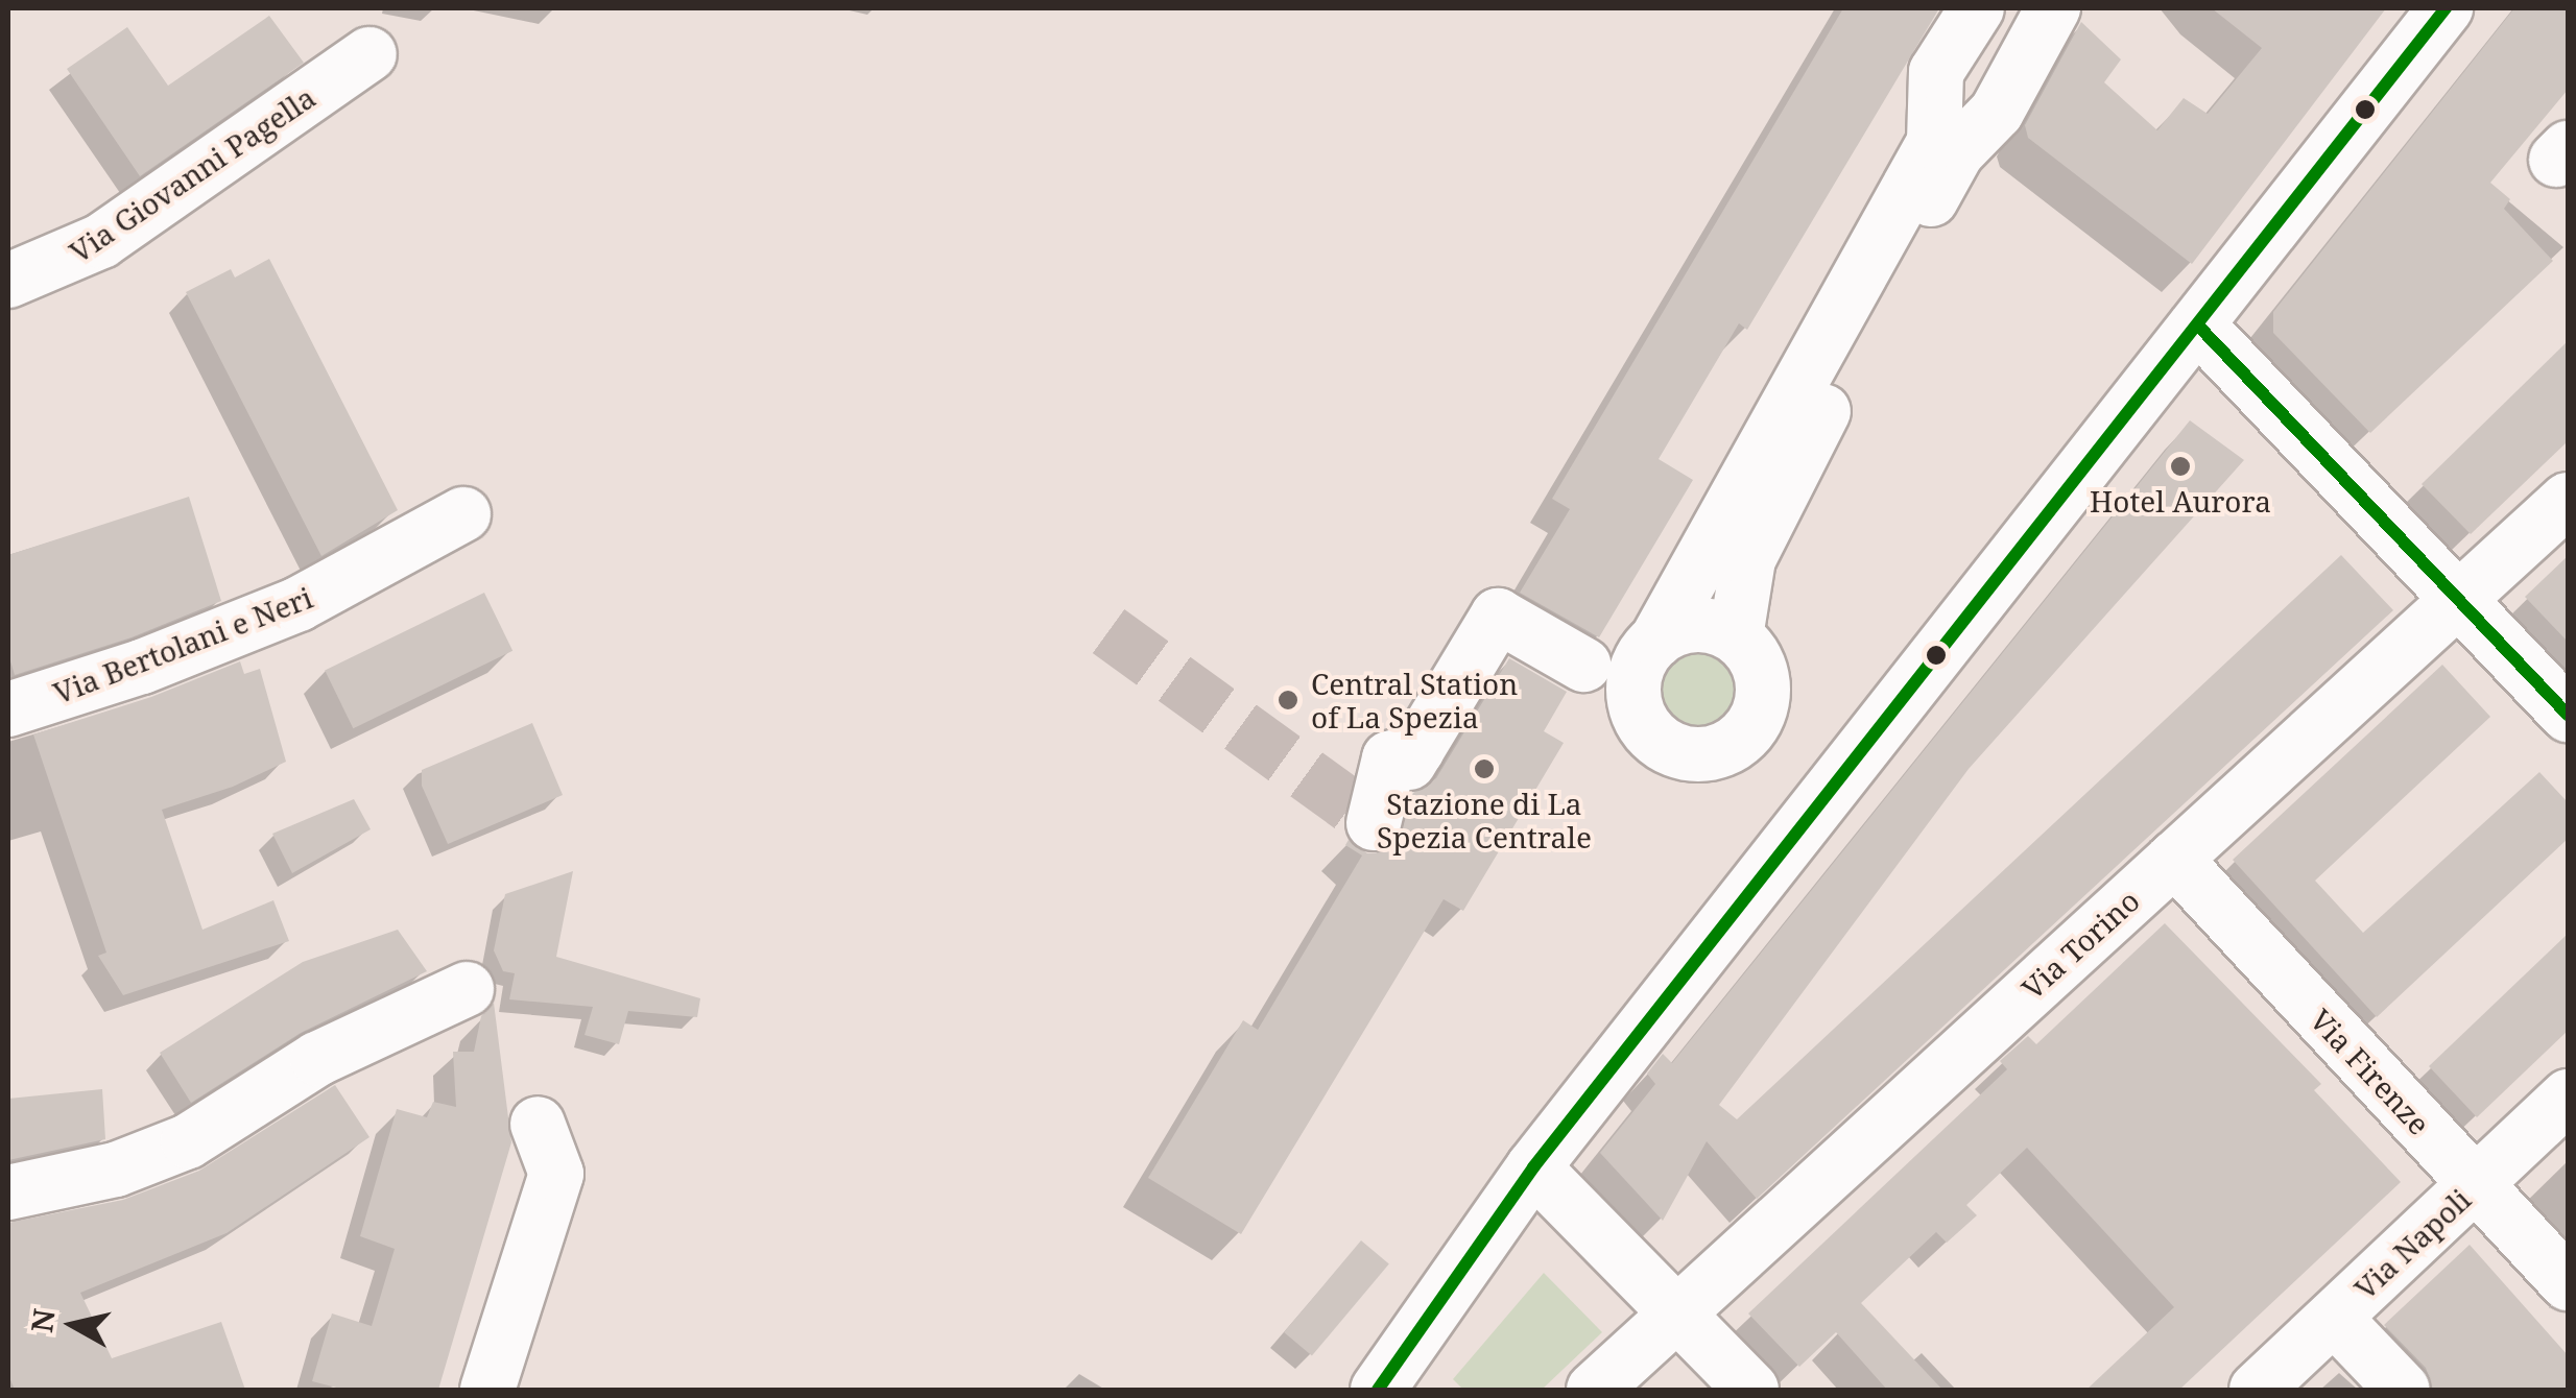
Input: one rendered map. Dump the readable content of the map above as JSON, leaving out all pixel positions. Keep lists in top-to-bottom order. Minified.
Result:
{"streets":{"street":["Via Giovanni Pagella","Via Bertolani e Neri","Via Torino","Via Firenze","Via Napoli"]},"crossings":[["Via Torino","Via Firenze"],["Via Firenze","Via Napoli"]],"places":["Hotel Aurora","Central Station of La Spezia","Stazione di La Spezia Centrale"],"north":"left"}
